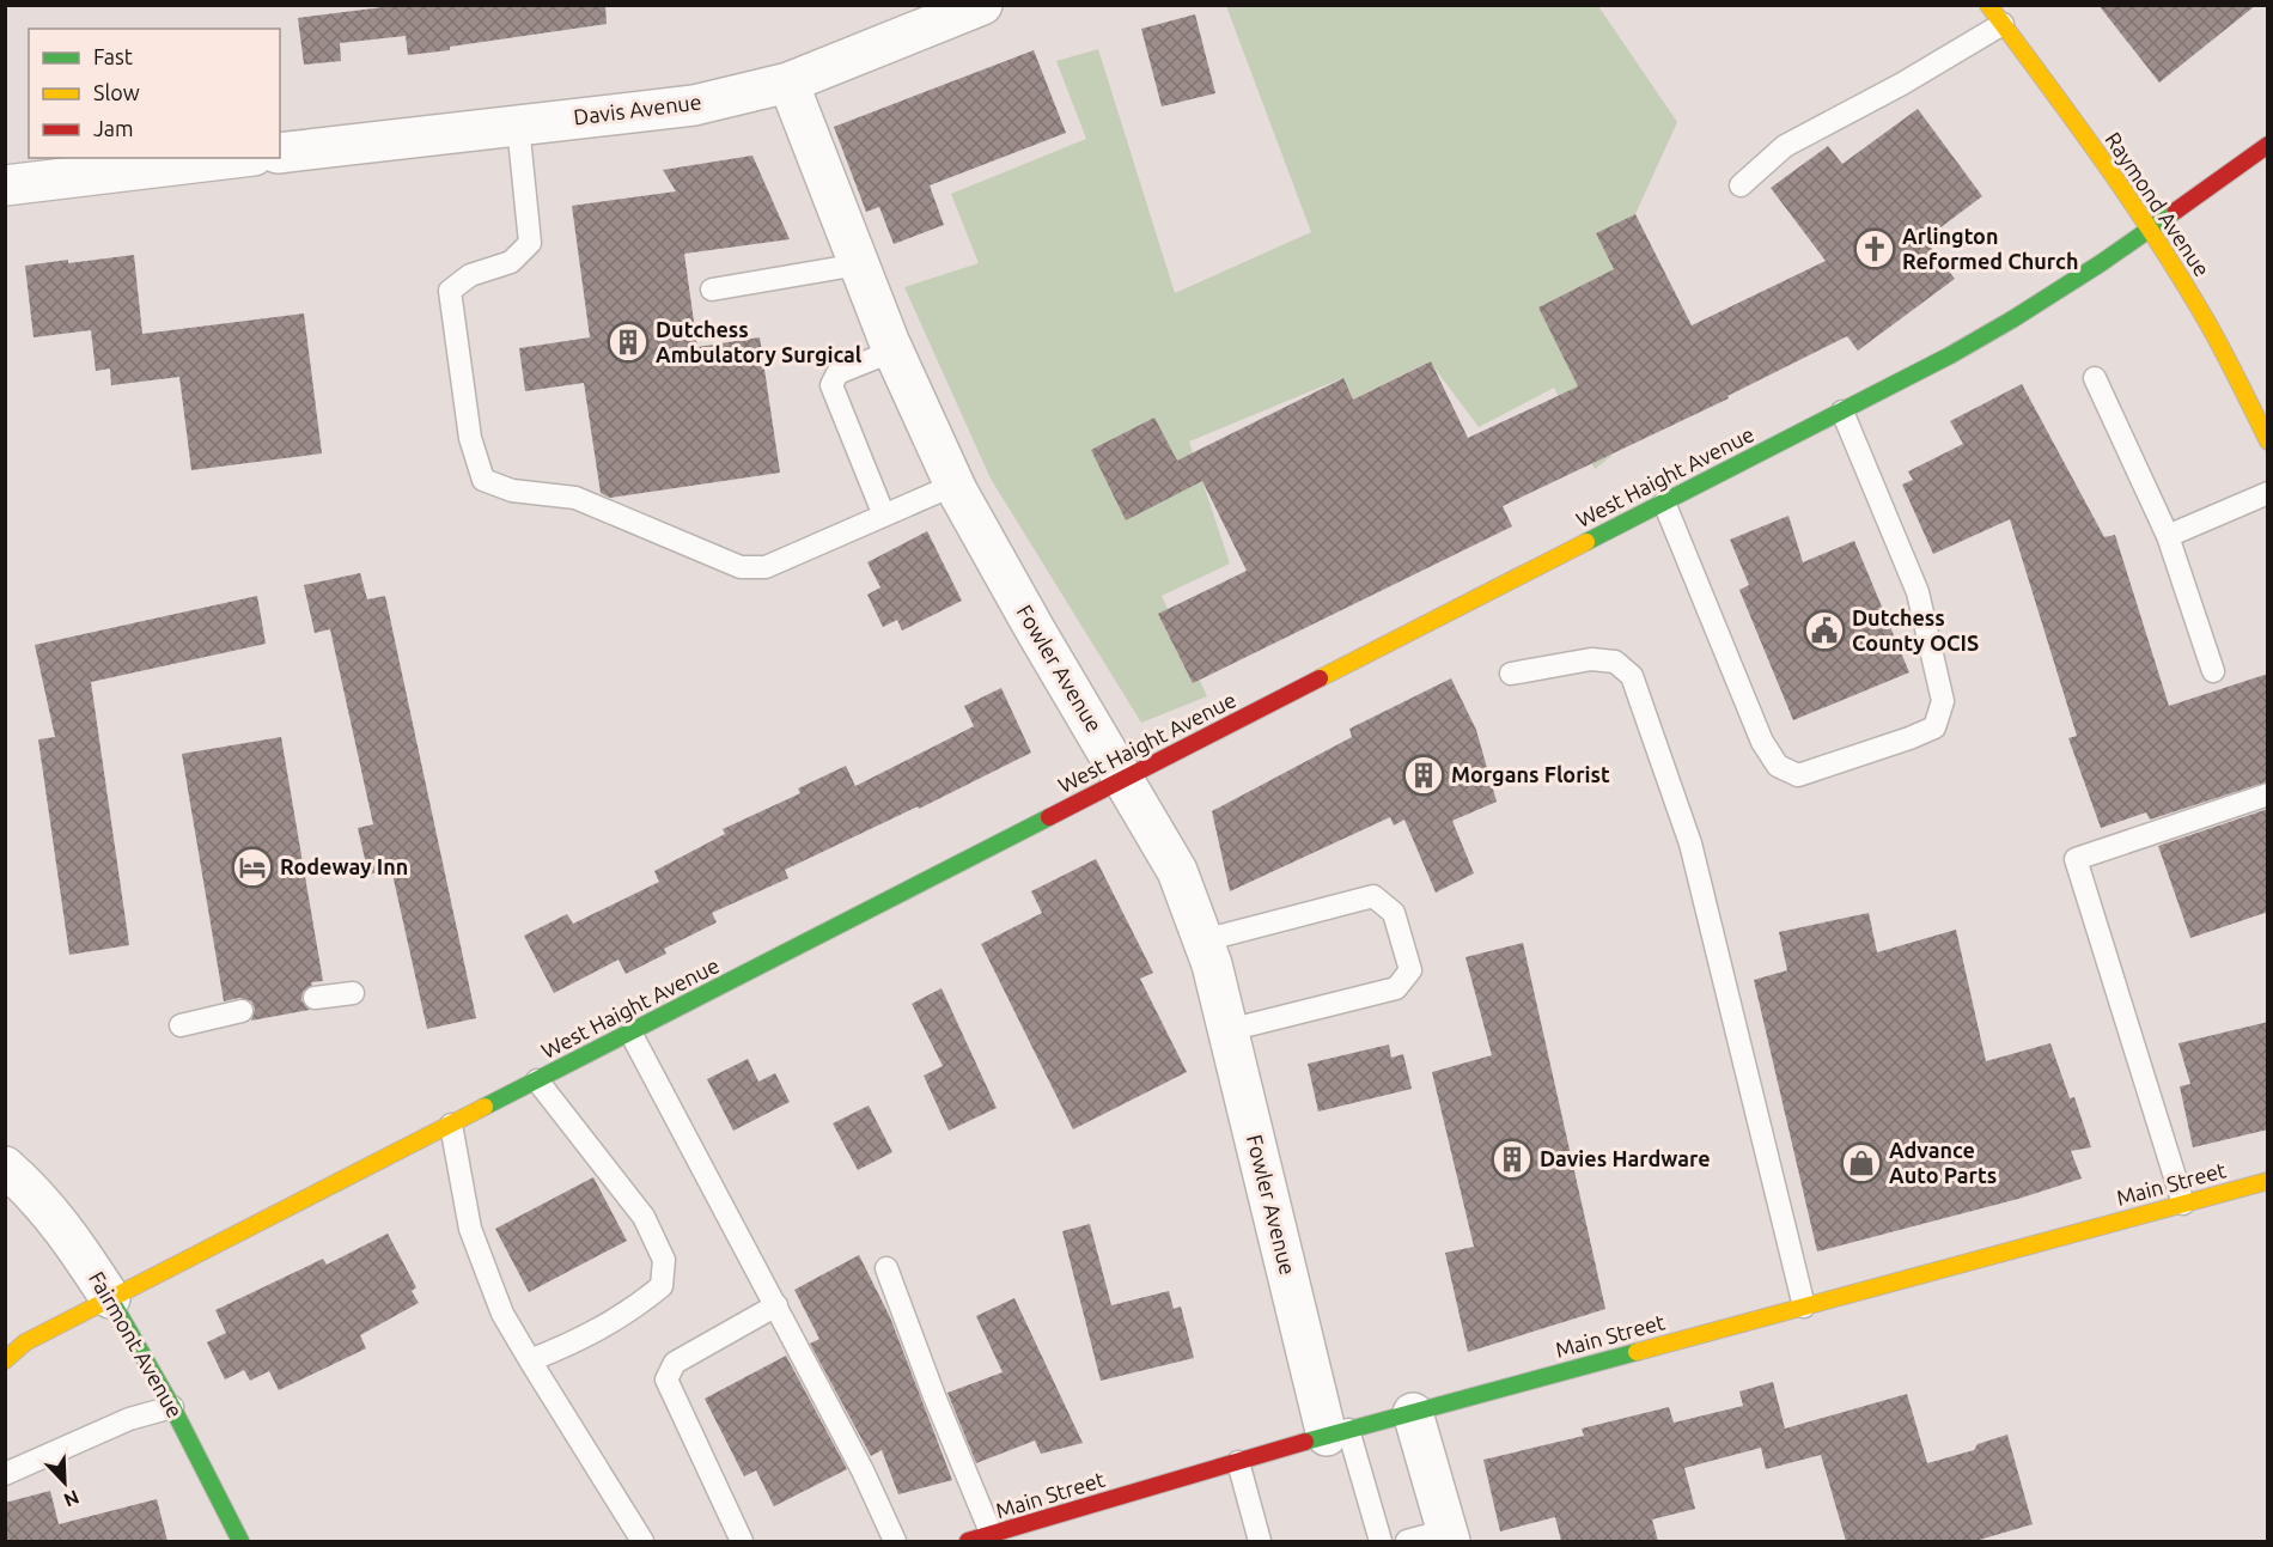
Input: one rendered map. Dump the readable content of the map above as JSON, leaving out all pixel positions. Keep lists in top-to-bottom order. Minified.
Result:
{"streets":{"main road":["Raymond Avenue","West Haight Avenue","Main Street","Fairmont Avenue"],"street":["Davis Avenue","Fowler Avenue"]},"crossings":[["Davis Avenue","Fowler Avenue"],["Raymond Avenue","West Haight Avenue"],["West Haight Avenue","Fowler Avenue"],["West Haight Avenue","Fairmont Avenue"],["Fowler Avenue","Main Street"]],"places":{"church":["Arlington Reformed Church"],"building":["Dutchess Ambulatory Surgical","Morgans Florist","Davies Hardware"],"public building":["Dutchess County OCIS"],"hotel":["Rodeway Inn"],"shop":["Advance Auto Parts"]},"legend":["Fast","Slow","Jam"],"north":"bottom right"}
